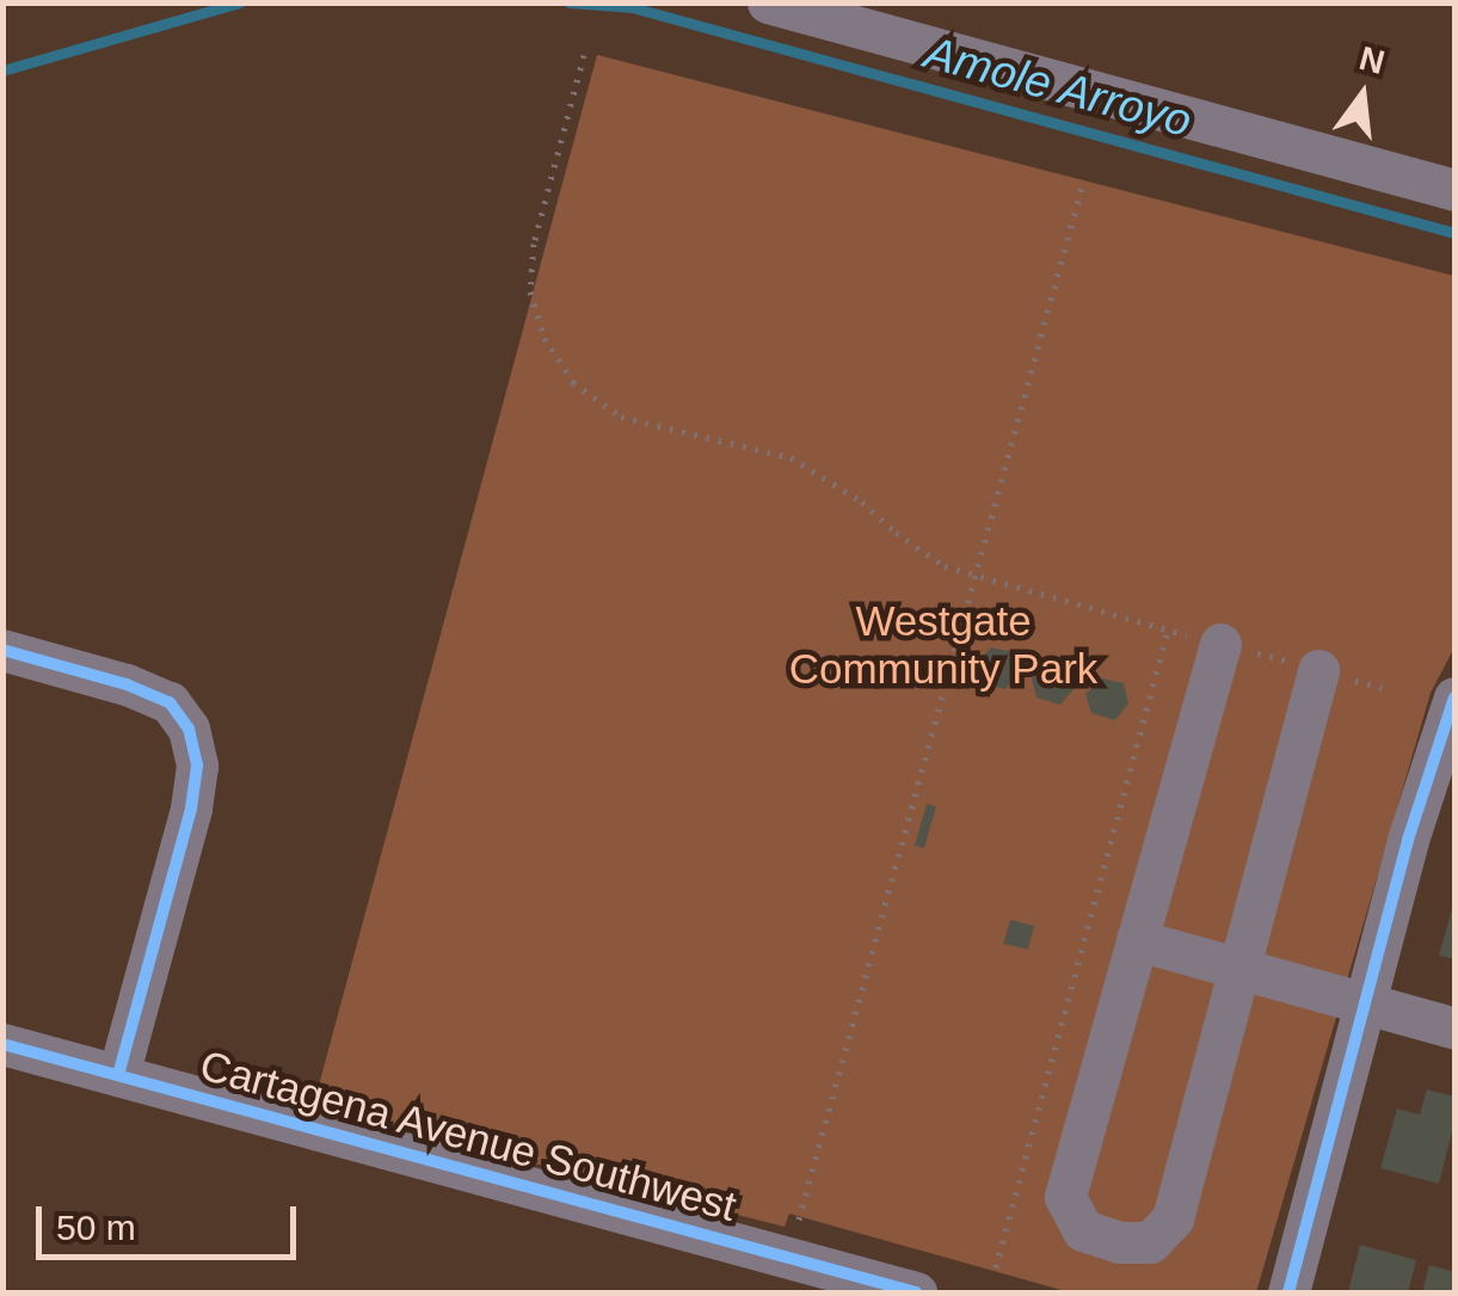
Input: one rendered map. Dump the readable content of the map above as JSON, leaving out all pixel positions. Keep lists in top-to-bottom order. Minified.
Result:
{"streets":{"street":["Cartagena Avenue Southwest"]},"water":["Amole Arroyo"],"parks":["Westgate Community Park"],"scale_bar":"50 m","north":"top"}
